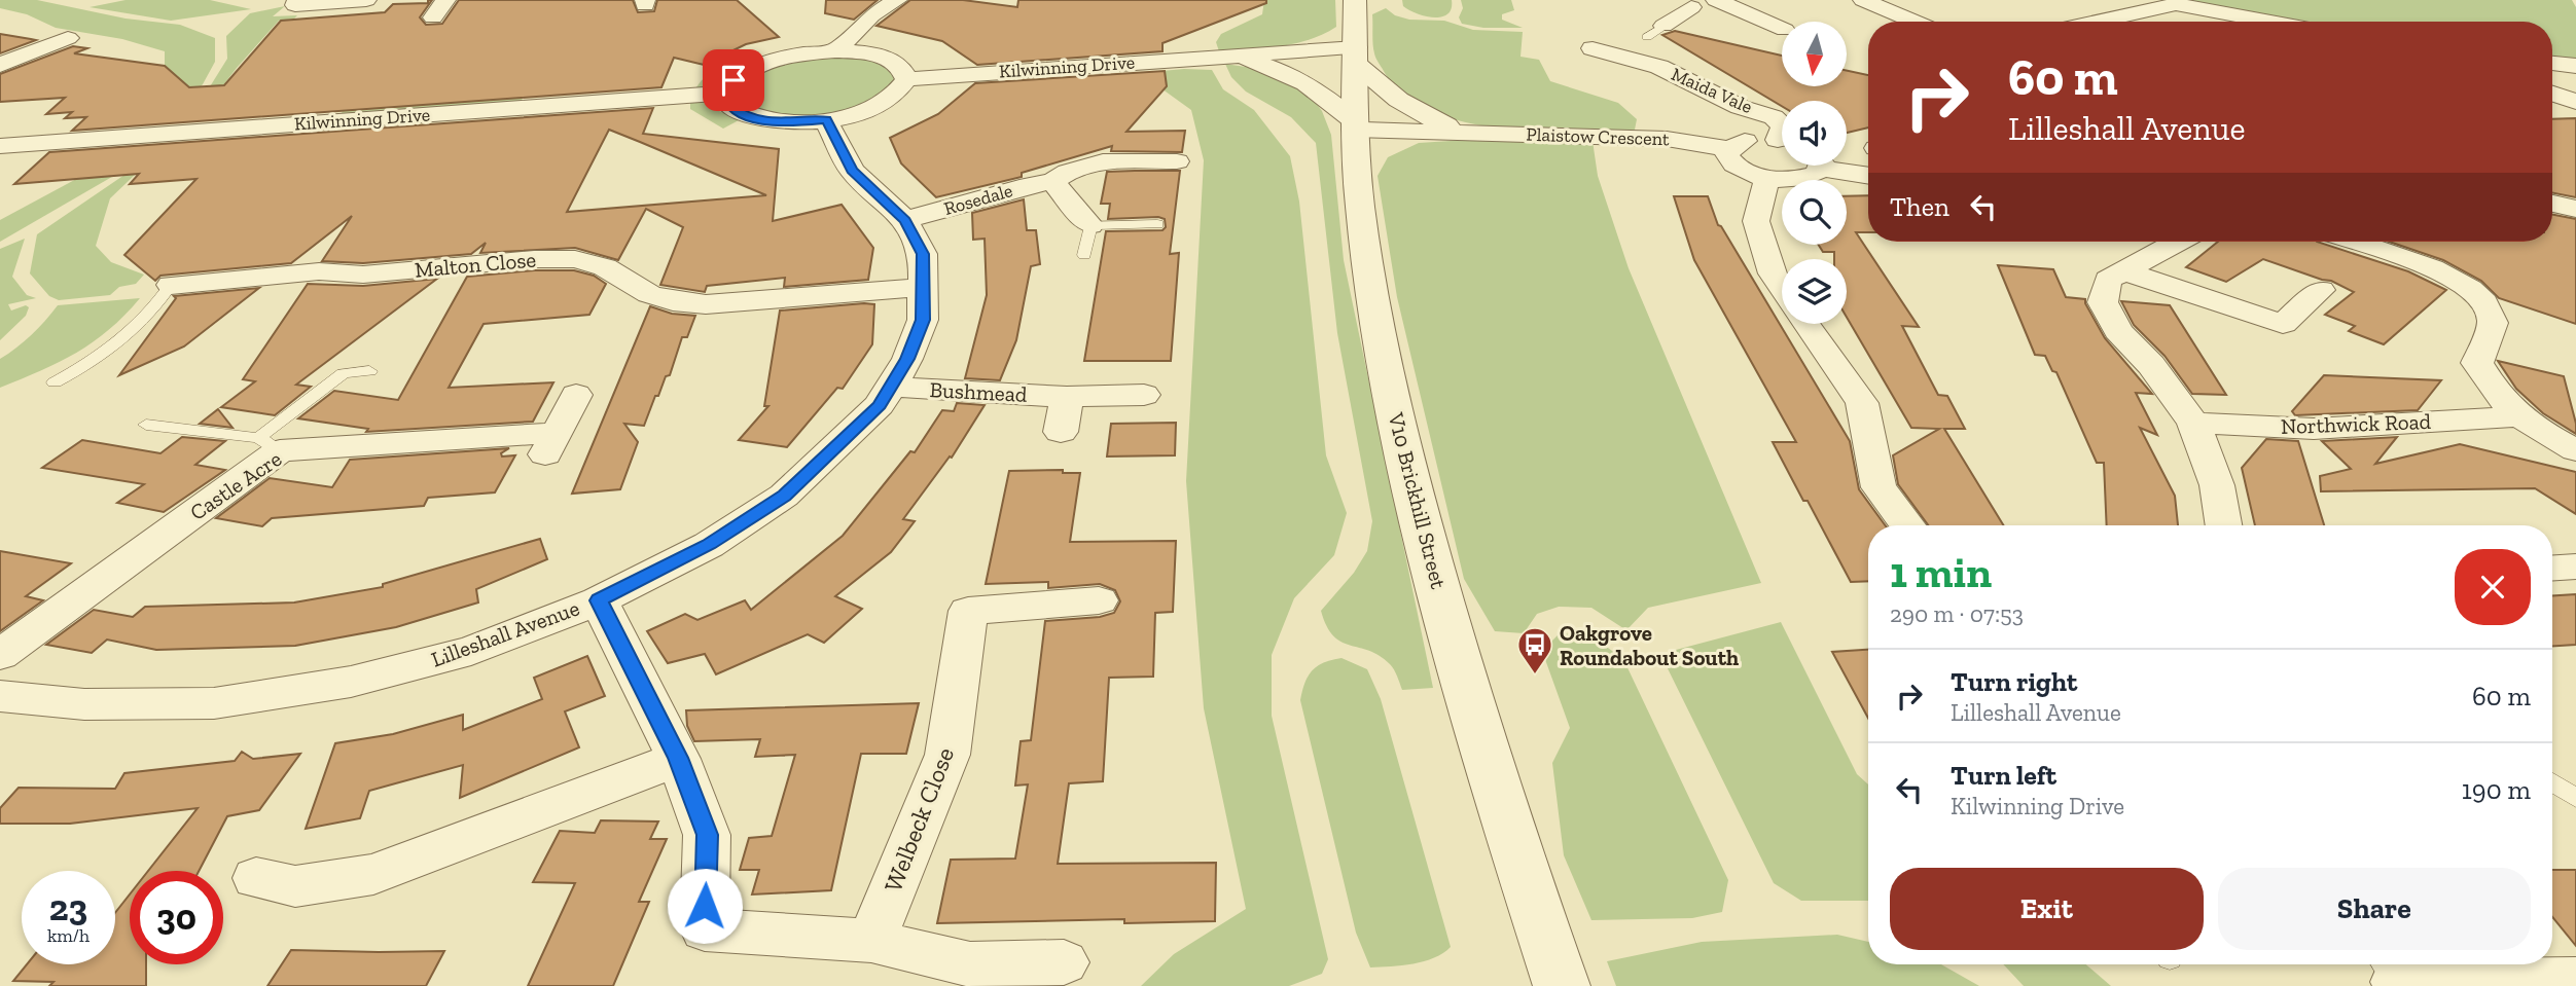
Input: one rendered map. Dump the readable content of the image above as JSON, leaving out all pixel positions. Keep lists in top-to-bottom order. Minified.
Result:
{"streets":{"street":["Kilwinning Drive","Maida Vale","Plaistow Crescent","Rosedale","Malton Close","Bushmead","Northwick Road","Castle Acre","V10 Brickhill Street","Lilleshall Avenue","Welbeck Close"]},"crossings":[["Kilwinning Drive","Plaistow Crescent"],["Kilwinning Drive","V10 Brickhill Street"],["Plaistow Crescent","V10 Brickhill Street"],["Rosedale","Lilleshall Avenue"],["Malton Close","Lilleshall Avenue"],["Bushmead","Lilleshall Avenue"]],"places":{"bus stop":["Oakgrove Roundabout South"]},"north":"bottom","page":{"turn":["60 m","Lilleshall Avenue"],"then":"Then","heading":["1 min","290 m · 07:53"],"list":[{"name":"Turn right","note":"Lilleshall Avenue","value":"60 m"},{"name":"Turn left","note":"Kilwinning Drive","value":"190 m"}],"buttons":["Exit","Share"],"speed":"23 km/h","limit":"30"}}
